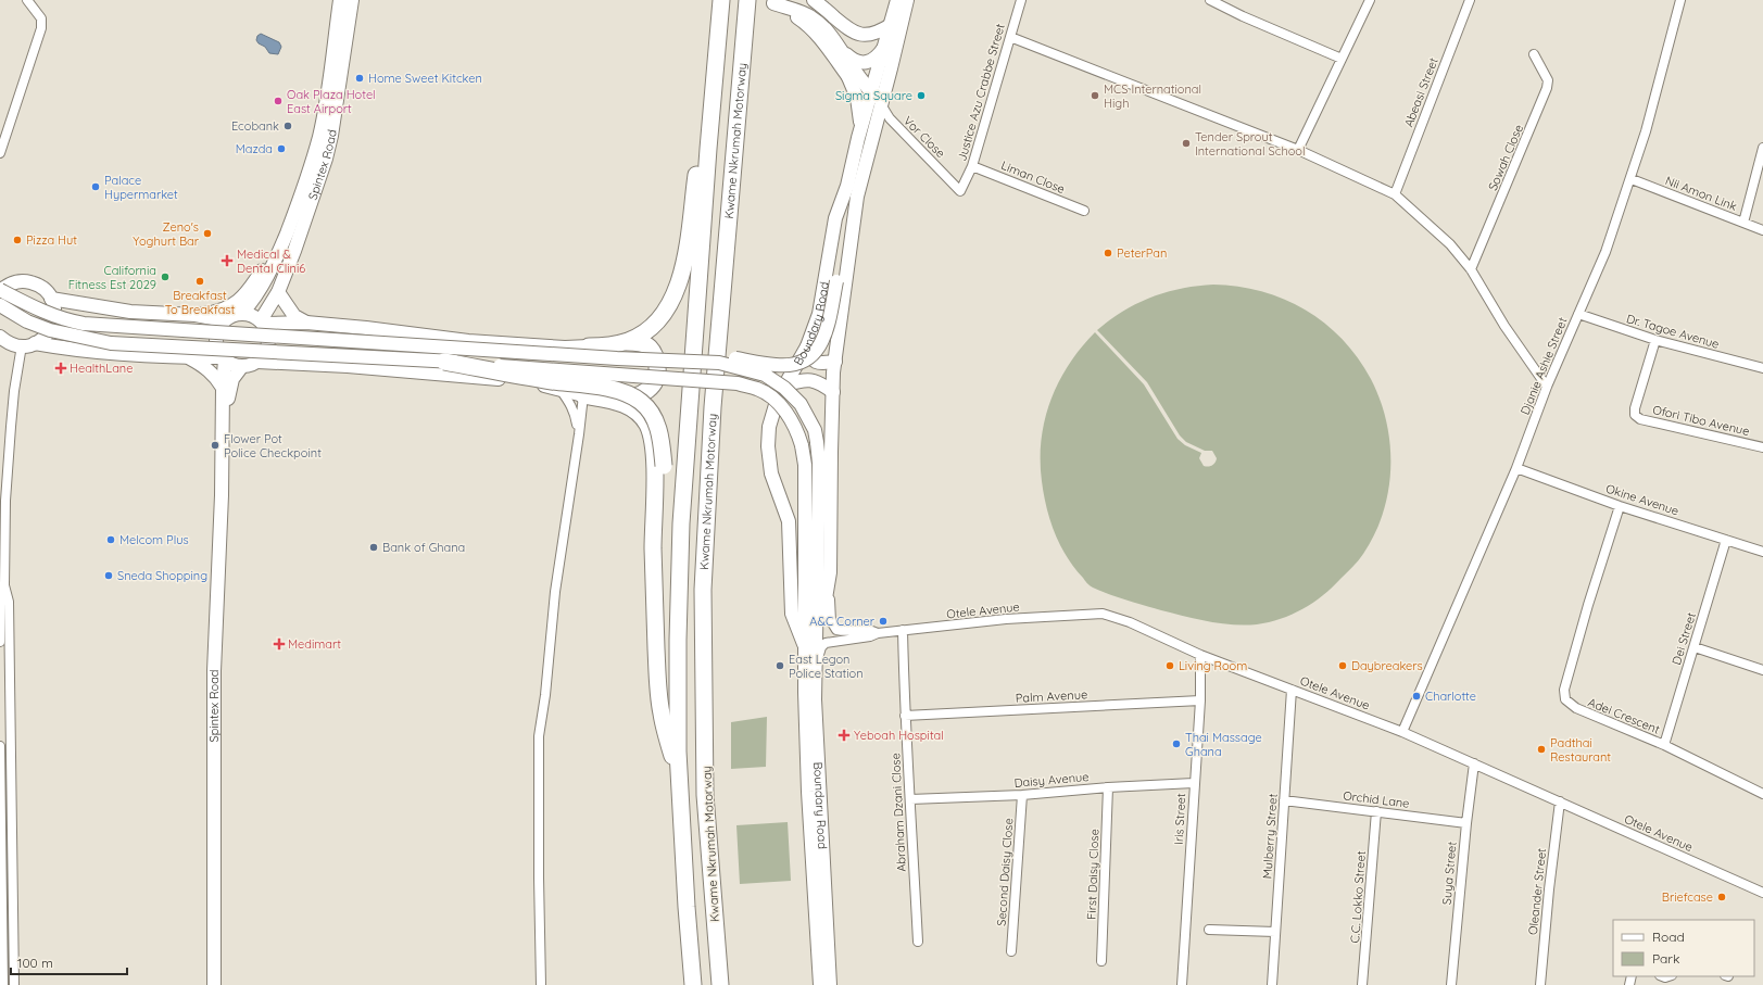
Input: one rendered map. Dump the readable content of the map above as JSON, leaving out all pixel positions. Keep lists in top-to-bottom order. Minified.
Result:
{"streets":{"highway":["Kwame Nkrumah Motorway"],"main road":["Spintex Road","Boundary Road"],"street":["Justice Azu Crabbe Street","Abeasi Street","Vor Close","Sowah Close","Liman Close","Nii Amon Link","Dr. Tagoe Avenue","Djanie Ashie Street","Ofori Tibo Avenue","Okine Avenue","Otele Avenue","Dei Street","Palm Avenue","Adei Crescent","Daisy Avenue","Orchid Lane","Abraham Dzani Close","Iris Street","Mulberry Street","Second Daisy Close","Suya Street","First Daisy Close","Oleander Street","C.C. Lokko Street"]},"crossings":[["Justice Azu Crabbe Street","Vor Close"],["Justice Azu Crabbe Street","Liman Close"],["Vor Close","Boundary Road"],["Nii Amon Link","Djanie Ashie Street"],["Boundary Road","Otele Avenue"],["Dr. Tagoe Avenue","Djanie Ashie Street"],["Dr. Tagoe Avenue","Ofori Tibo Avenue"],["Djanie Ashie Street","Okine Avenue"],["Djanie Ashie Street","Otele Avenue"],["Okine Avenue","Dei Street"],["Okine Avenue","Adei Crescent"],["Otele Avenue","Abraham Dzani Close"],["Otele Avenue","Iris Street"],["Otele Avenue","Mulberry Street"],["Otele Avenue","Suya Street"],["Otele Avenue","Oleander Street"],["Dei Street","Adei Crescent"],["Palm Avenue","Abraham Dzani Close"],["Palm Avenue","Iris Street"],["Daisy Avenue","Abraham Dzani Close"],["Daisy Avenue","Iris Street"],["Daisy Avenue","Second Daisy Close"],["Daisy Avenue","First Daisy Close"],["Orchid Lane","Mulberry Street"],["Orchid Lane","Suya Street"],["Orchid Lane","C.C. Lokko Street"]],"places":{"other":["Home Sweet Kitcken","Sigma Square","MCS International High","Oak Plaza Hotel East Airport","Ecobank","Tender Sprout International School","Mazda","Palace Hypermarket","Zeno's Yoghurt Bar","Pizza Hut","PeterPan","California Fitness Est 2029","Breakfast To Breakfast","Flower Pot Police Checkpoint","Melcom Plus","Bank of Ghana","Sneda Shopping","A&C Corner","East Legon Police Station","Living Room","Daybreakers","Charlotte","Thai Massage Ghana","Padthai Restaurant","Briefcase"],"health":["Medical & Dental Clini6","HealthLane","Medimart","Yeboah Hospital"]},"legend":["Road","Park"],"scale_bar":"100 m"}
